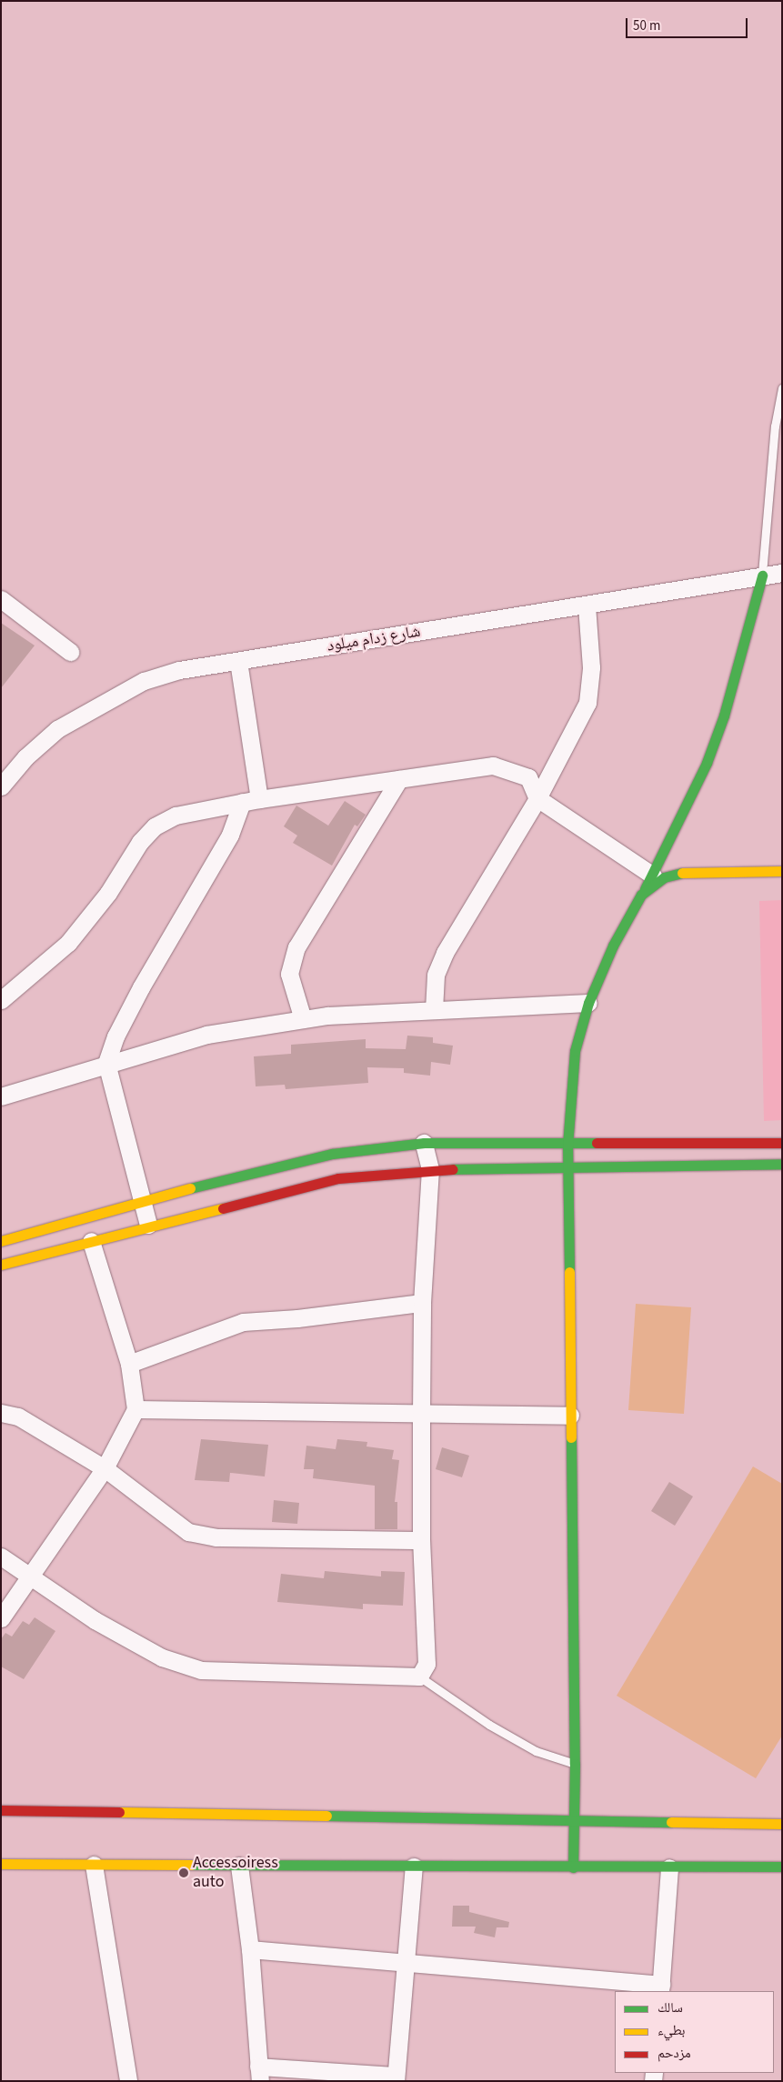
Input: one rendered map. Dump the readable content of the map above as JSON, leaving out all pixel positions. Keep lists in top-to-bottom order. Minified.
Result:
{"streets":{"street":["شارع زدام ميلود"]},"places":["Accessoiress auto"],"legend":["سالك","بطيء","مزدحم"],"scale_bar":"50 m"}
